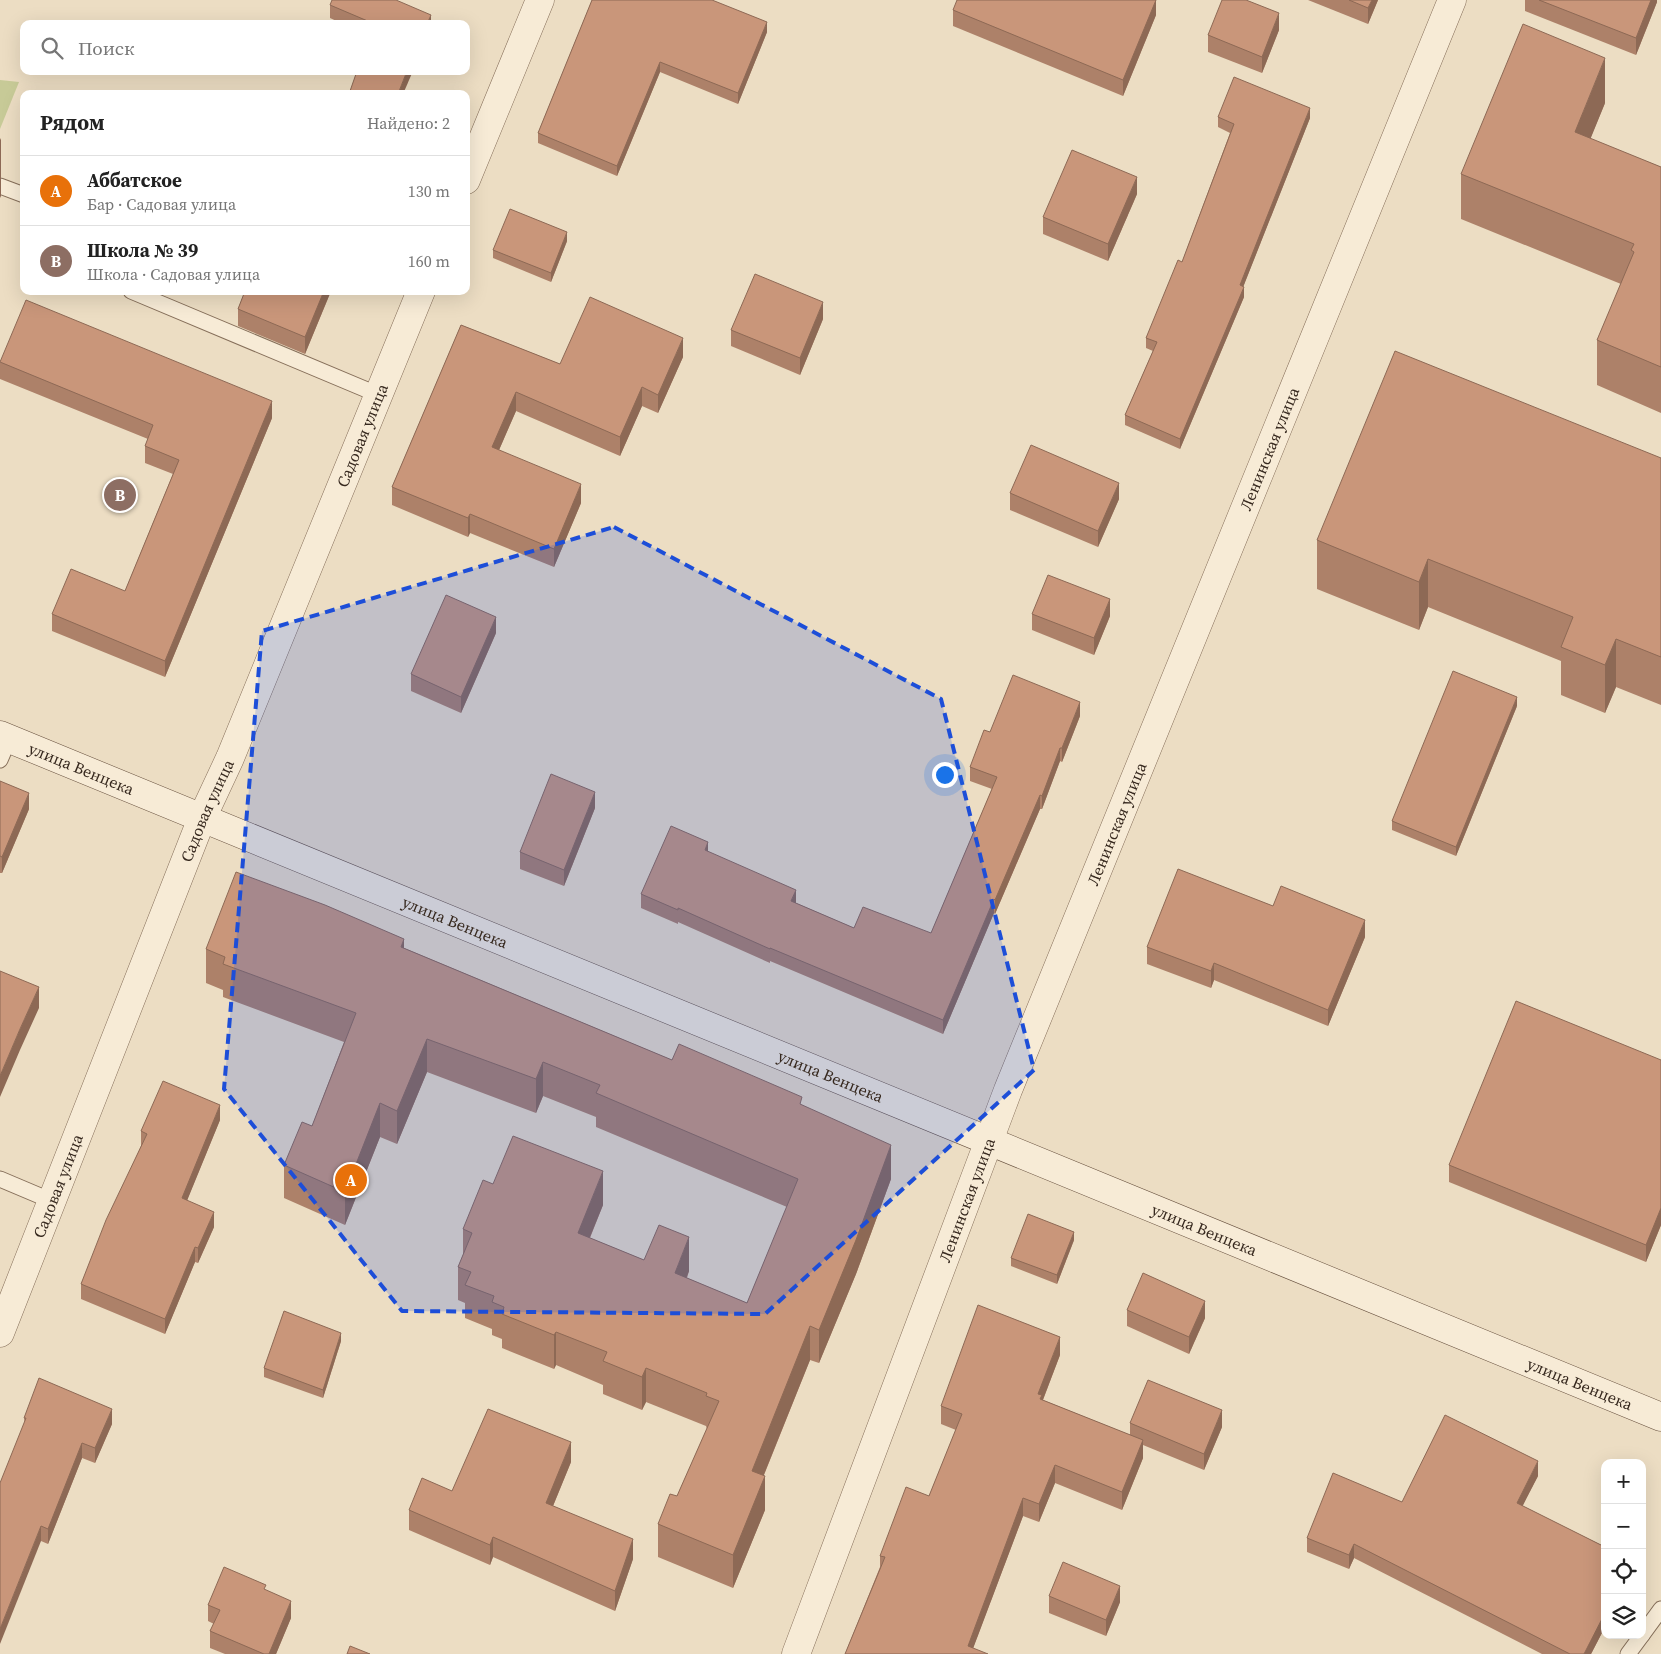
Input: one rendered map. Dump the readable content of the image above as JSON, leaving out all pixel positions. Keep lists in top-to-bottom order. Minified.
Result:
{"streets":{"street":["Садовая улица","Ленинская улица","улица Венцека"]},"crossings":[["Садовая улица","улица Венцека"],["Ленинская улица","улица Венцека"]],"page":{"search":"Поиск","heading":["Рядом","Найдено: 2"],"list":[{"mark":"A","name":"Аббатское","note":"Бар · Садовая улица","value":"130 m"},{"mark":"B","name":"Школа № 39","note":"Школа · Садовая улица","value":"160 m"}],"pins":["B","A"],"map_buttons":["+","−"]}}
